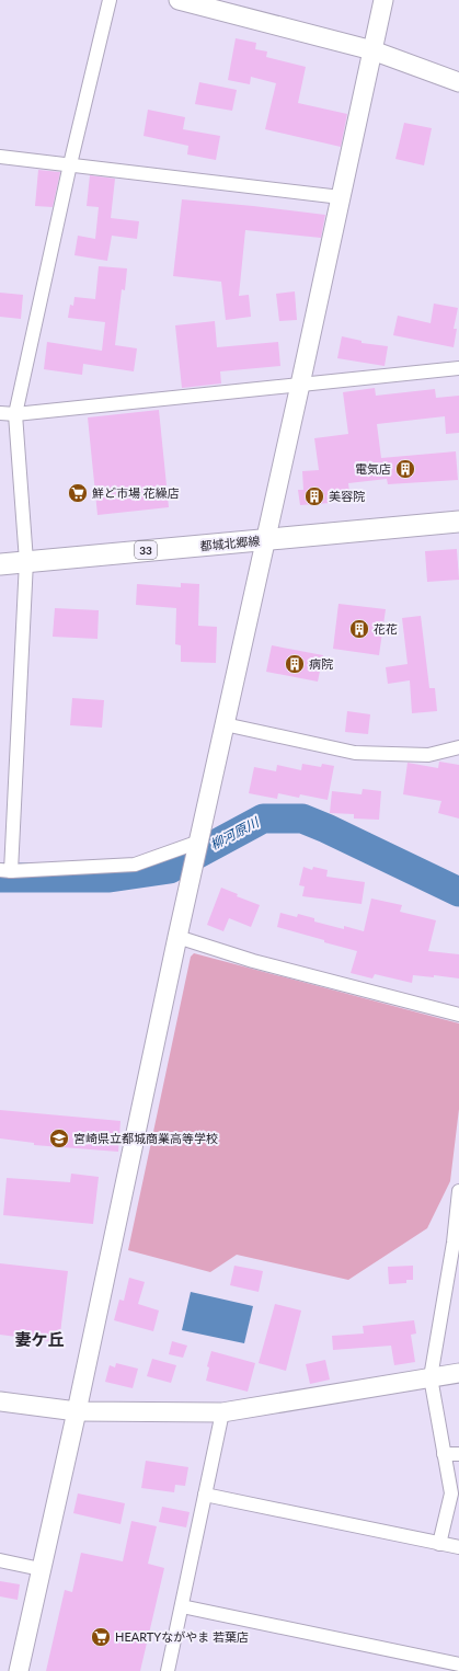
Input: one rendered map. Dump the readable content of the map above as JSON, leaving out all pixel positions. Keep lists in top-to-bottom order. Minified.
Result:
{"streets":{"main road":["都城北郷線","33"]},"districts":["妻ケ丘"],"water":["柳河原川"],"places":{"building":["電気店","美容院","花花","病院"],"supermarket":["鮮ど市場 花繰店","HEARTYながやま 若葉店"],"school or university":["宮崎県立都城商業高等学校"]}}
